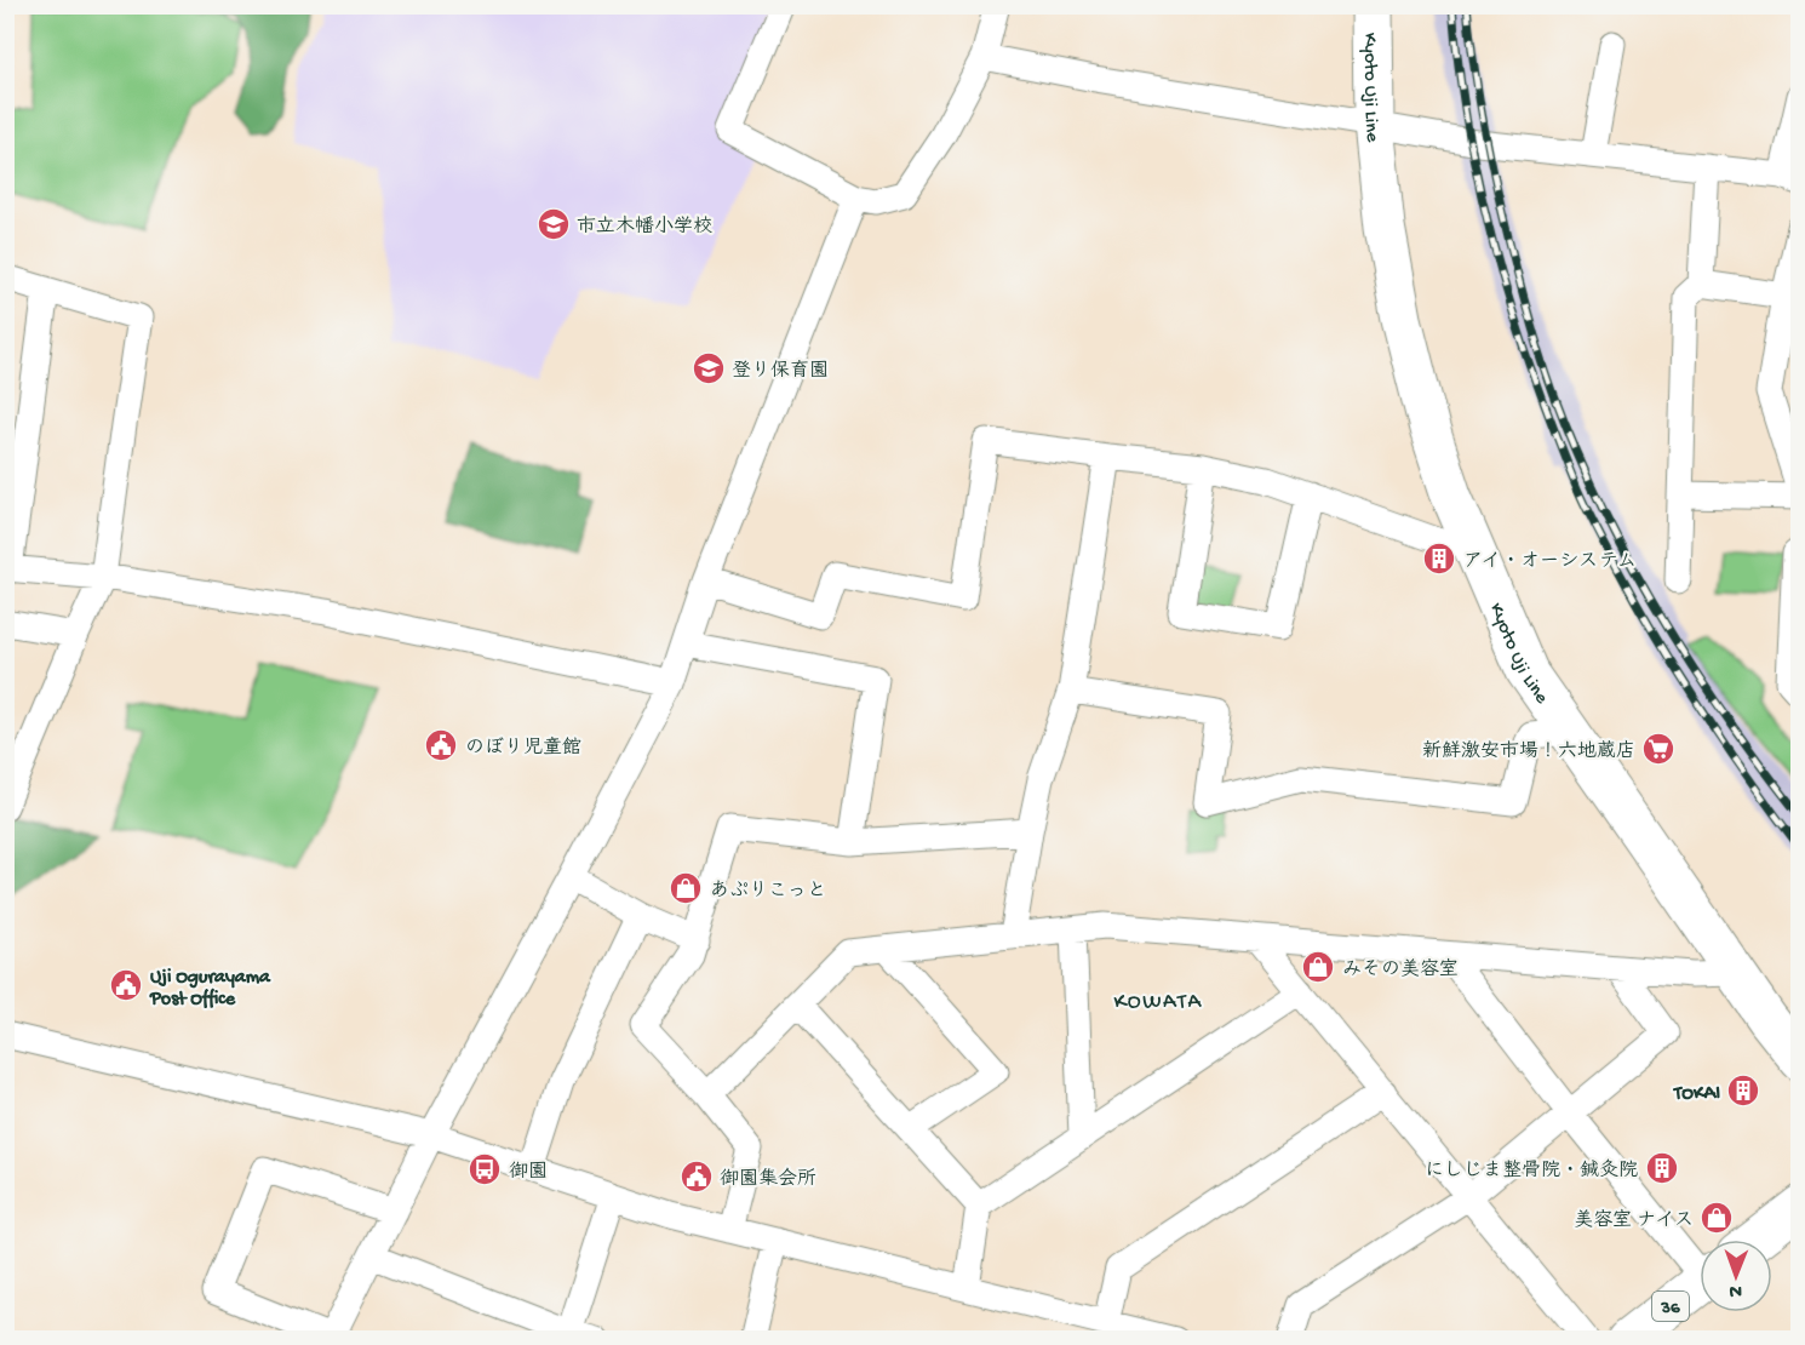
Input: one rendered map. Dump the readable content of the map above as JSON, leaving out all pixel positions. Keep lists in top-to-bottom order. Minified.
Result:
{"streets":{"main road":["Kyoto Uji Line","36"]},"districts":["KOWATA"],"places":{"school or university":["市立木幡小学校","登り保育園"],"building":["アイ・オーシステム","TOKAI","にしじま整骨院・鍼灸院"],"public building":["のぼり児童館","Uji Ogurayama Post Office","御園集会所"],"supermarket":["新鮮激安市場！六地蔵店"],"shop":["あぷりこっと","みその美容室","美容室 ナイス"],"bus stop":["御園"]},"north":"bottom"}
